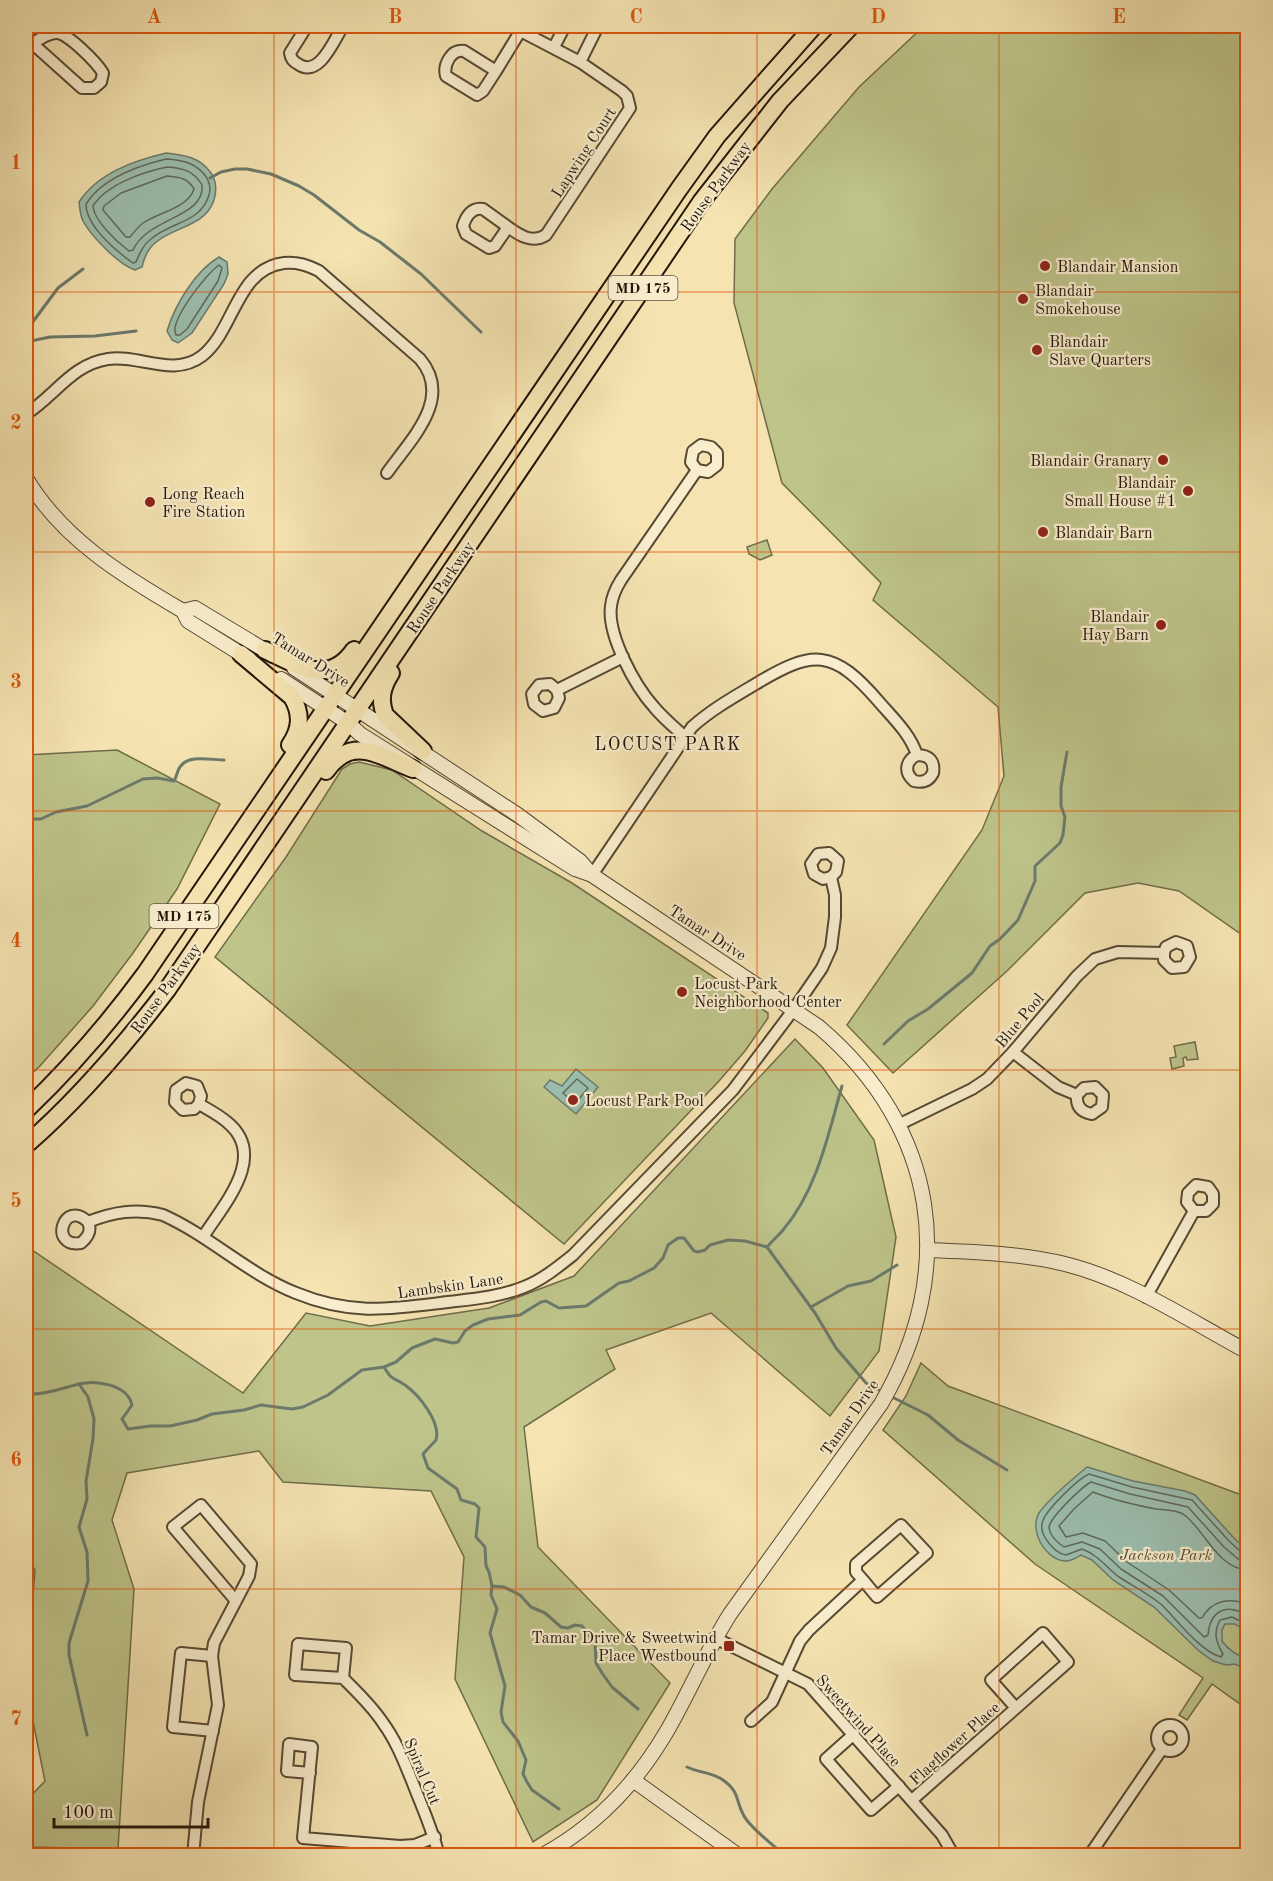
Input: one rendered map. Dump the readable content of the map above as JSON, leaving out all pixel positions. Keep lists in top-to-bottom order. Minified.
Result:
{"streets":{"main road":["Rouse Parkway","MD 175"],"street":["Lapwing Court","Tamar Drive","Blue Pool","Lambskin Lane","Sweetwind Place","Flagflower Place","Spiral Cut"]},"crossings":[["Rouse Parkway","Tamar Drive"],["Tamar Drive","Blue Pool"],["Tamar Drive","Lambskin Lane"],["Tamar Drive","Sweetwind Place"],["Sweetwind Place","Flagflower Place"]],"districts":["LOCUST PARK"],"parks":["Jackson Park"],"places":{"other":["Blandair Mansion","Blandair Smokehouse","Blandair Slave Quarters","Blandair Granary","Blandair Small House #1","Long Reach Fire Station","Blandair Barn","Blandair Hay Barn","Locust Park Neighborhood Center","Locust Park Pool"],"transit":["Tamar Drive & Sweetwind Place Westbound"]},"scale_bar":"100 m","grid":{"columns":["A","B","C","D","E"],"rows":["1","2","3","4","5","6","7"]}}
